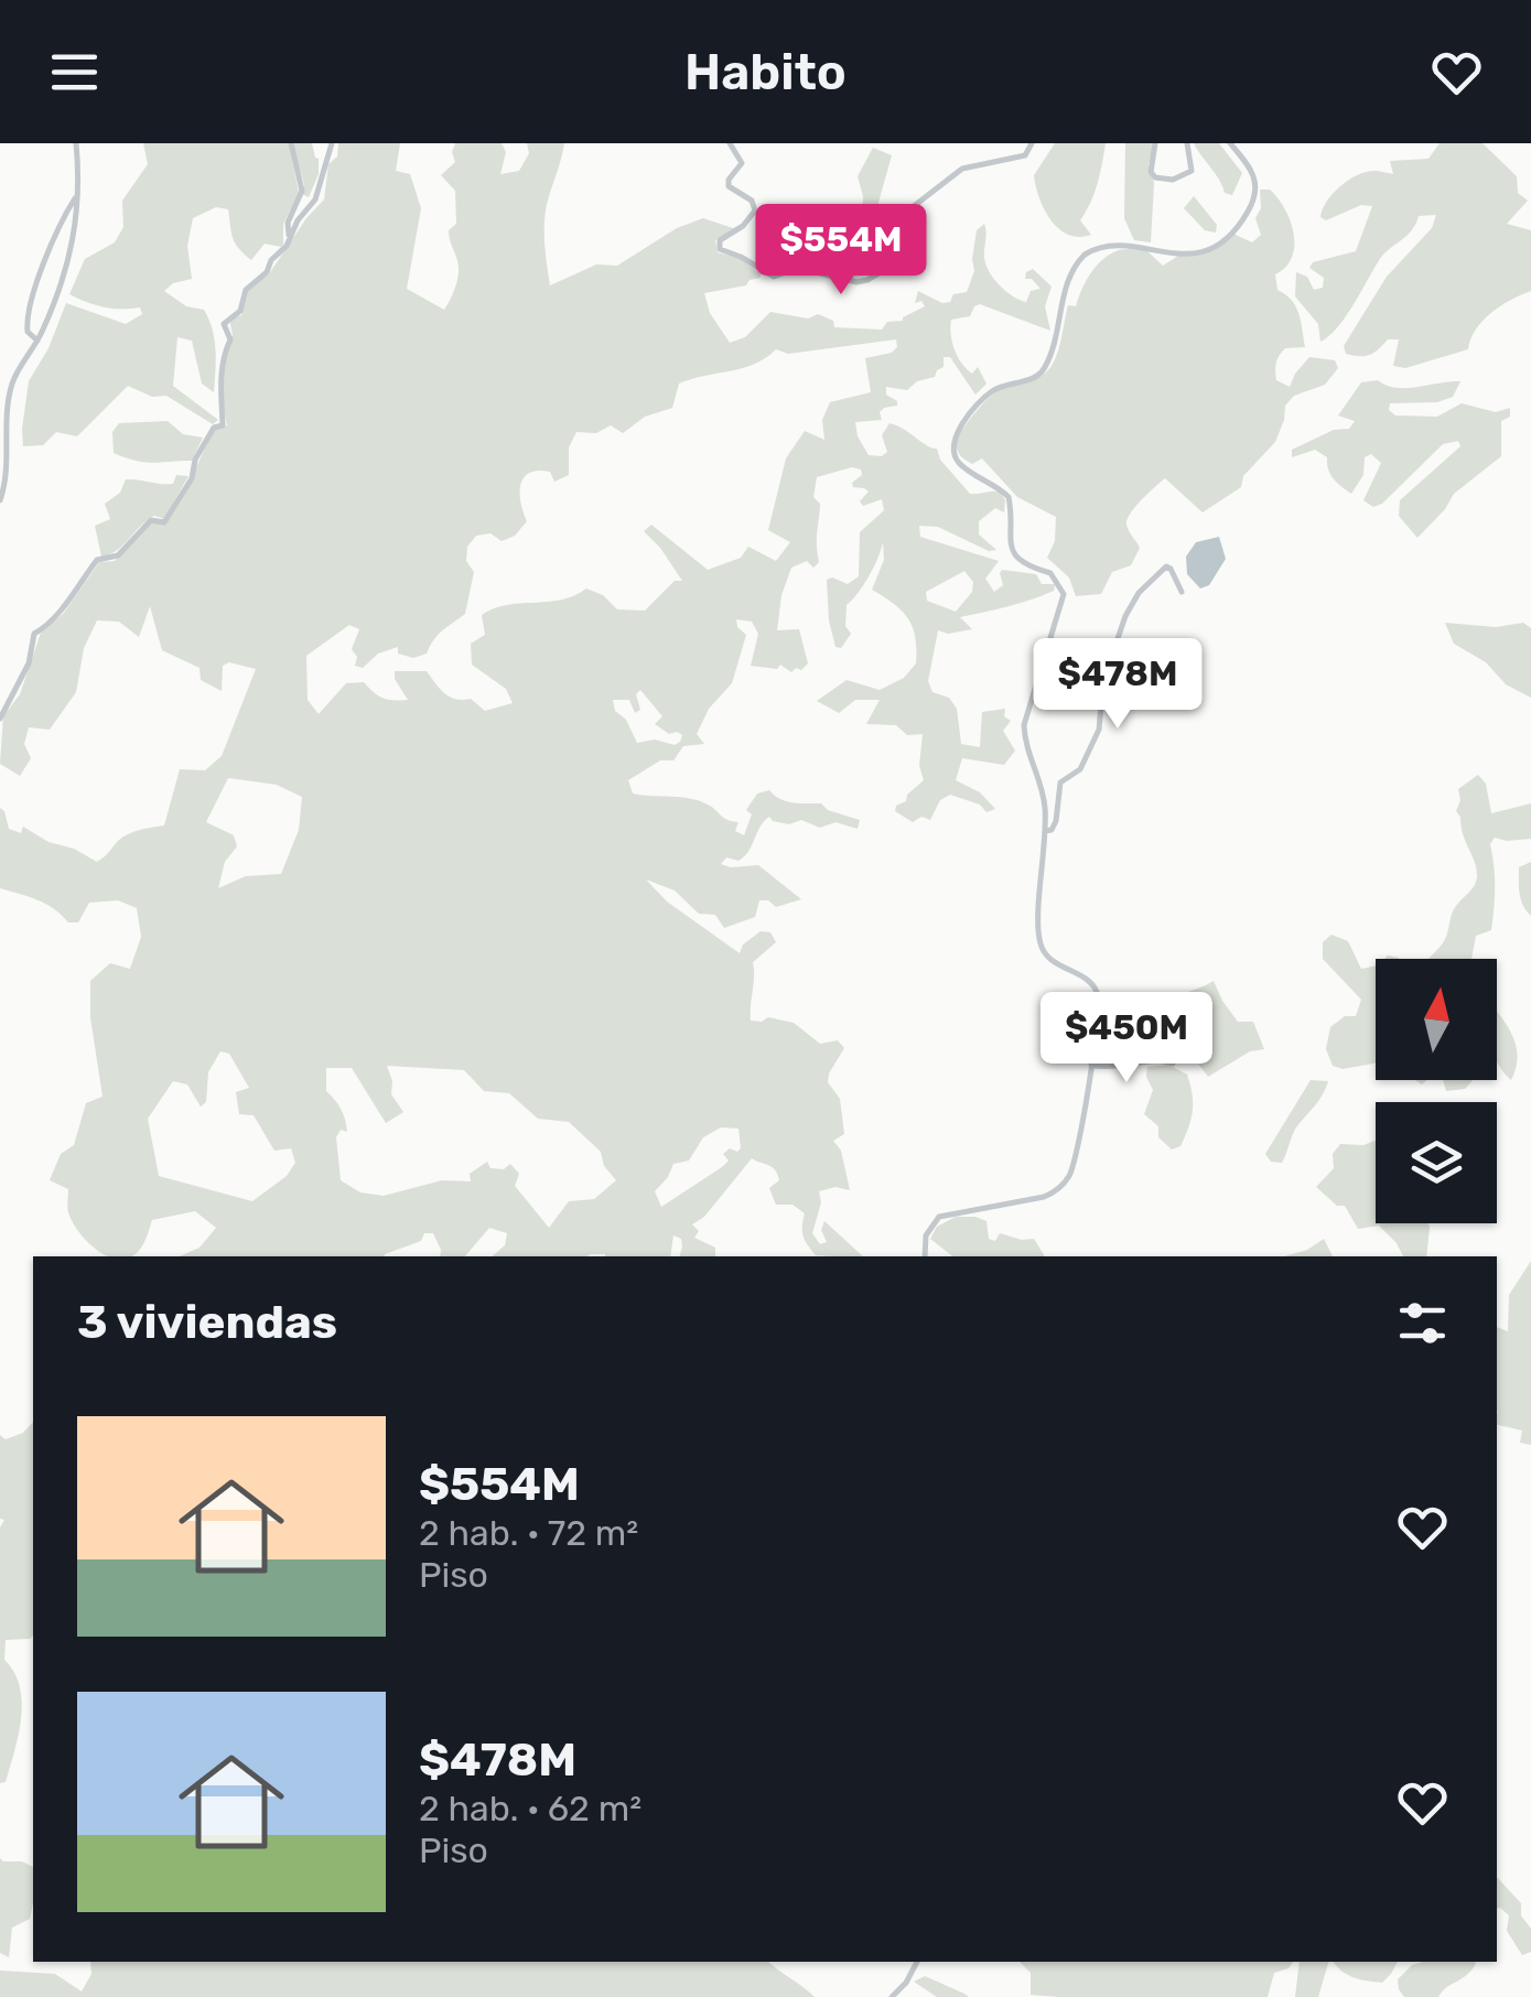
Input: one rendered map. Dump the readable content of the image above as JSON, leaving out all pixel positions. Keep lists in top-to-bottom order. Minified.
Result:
{"north":"top","page":{"header":"Habito","price":["$554M","$478M","$450M"],"heading":"3 viviendas","list":[{"name":"$554M","note":"2 hab. · 72 m² · Piso"},{"name":"$478M","note":"2 hab. · 62 m² · Piso"}]}}
